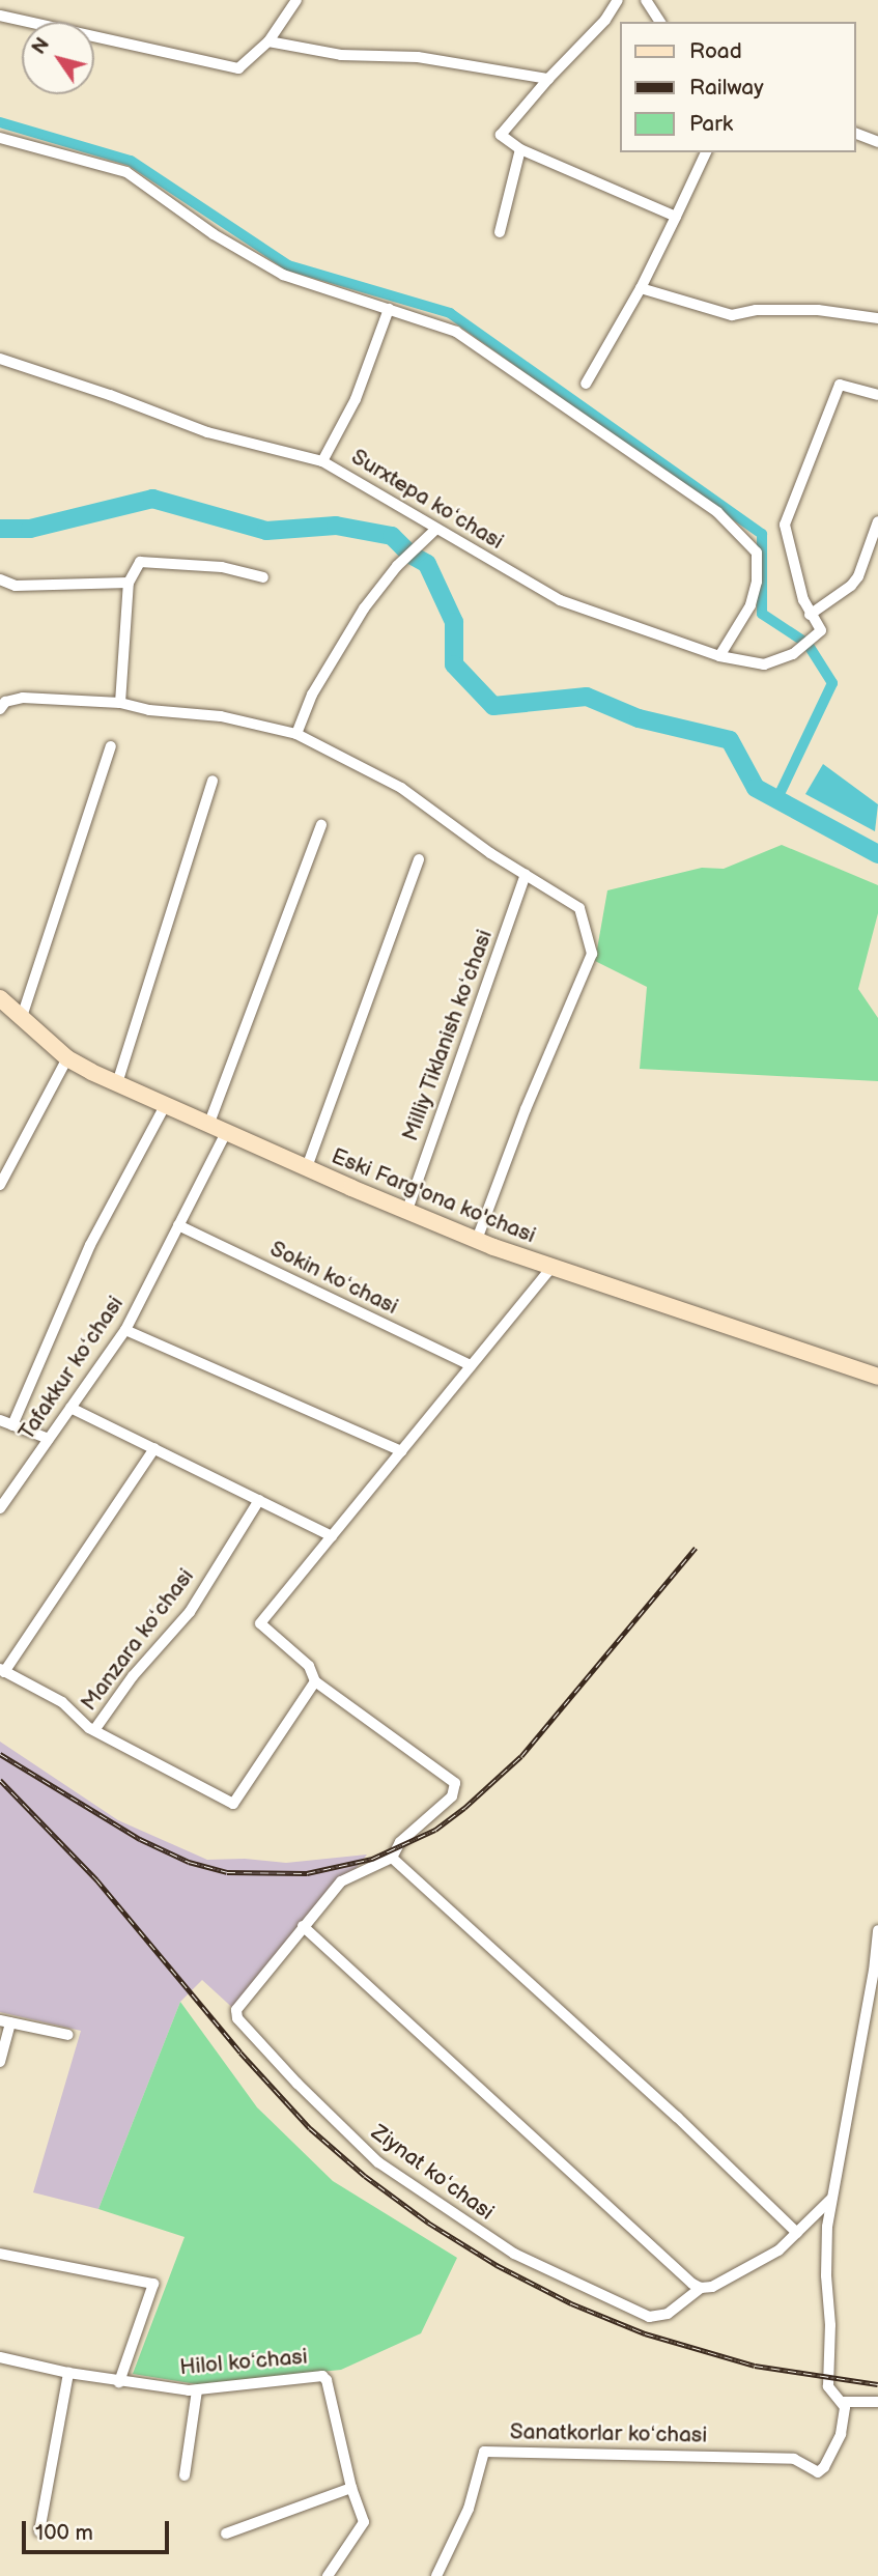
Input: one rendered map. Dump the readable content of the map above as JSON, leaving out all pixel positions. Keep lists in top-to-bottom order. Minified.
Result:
{"streets":{"main road":["Eski Farg'ona ko'chasi"],"street":["Surxtepa koʻchasi","Milliy Tiklanish koʻchasi","Sokin koʻchasi","Tafakkur koʻchasi","Manzara koʻchasi","Ziynat koʻchasi","Hilol koʻchasi","Sanatkorlar koʻchasi"]},"crossings":[["Milliy Tiklanish koʻchasi","Eski Farg'ona ko'chasi"],["Eski Farg'ona ko'chasi","Tafakkur koʻchasi"],["Sokin koʻchasi","Tafakkur koʻchasi"]],"legend":["Road","Railway","Park"],"scale_bar":"100 m","north":"top left"}
